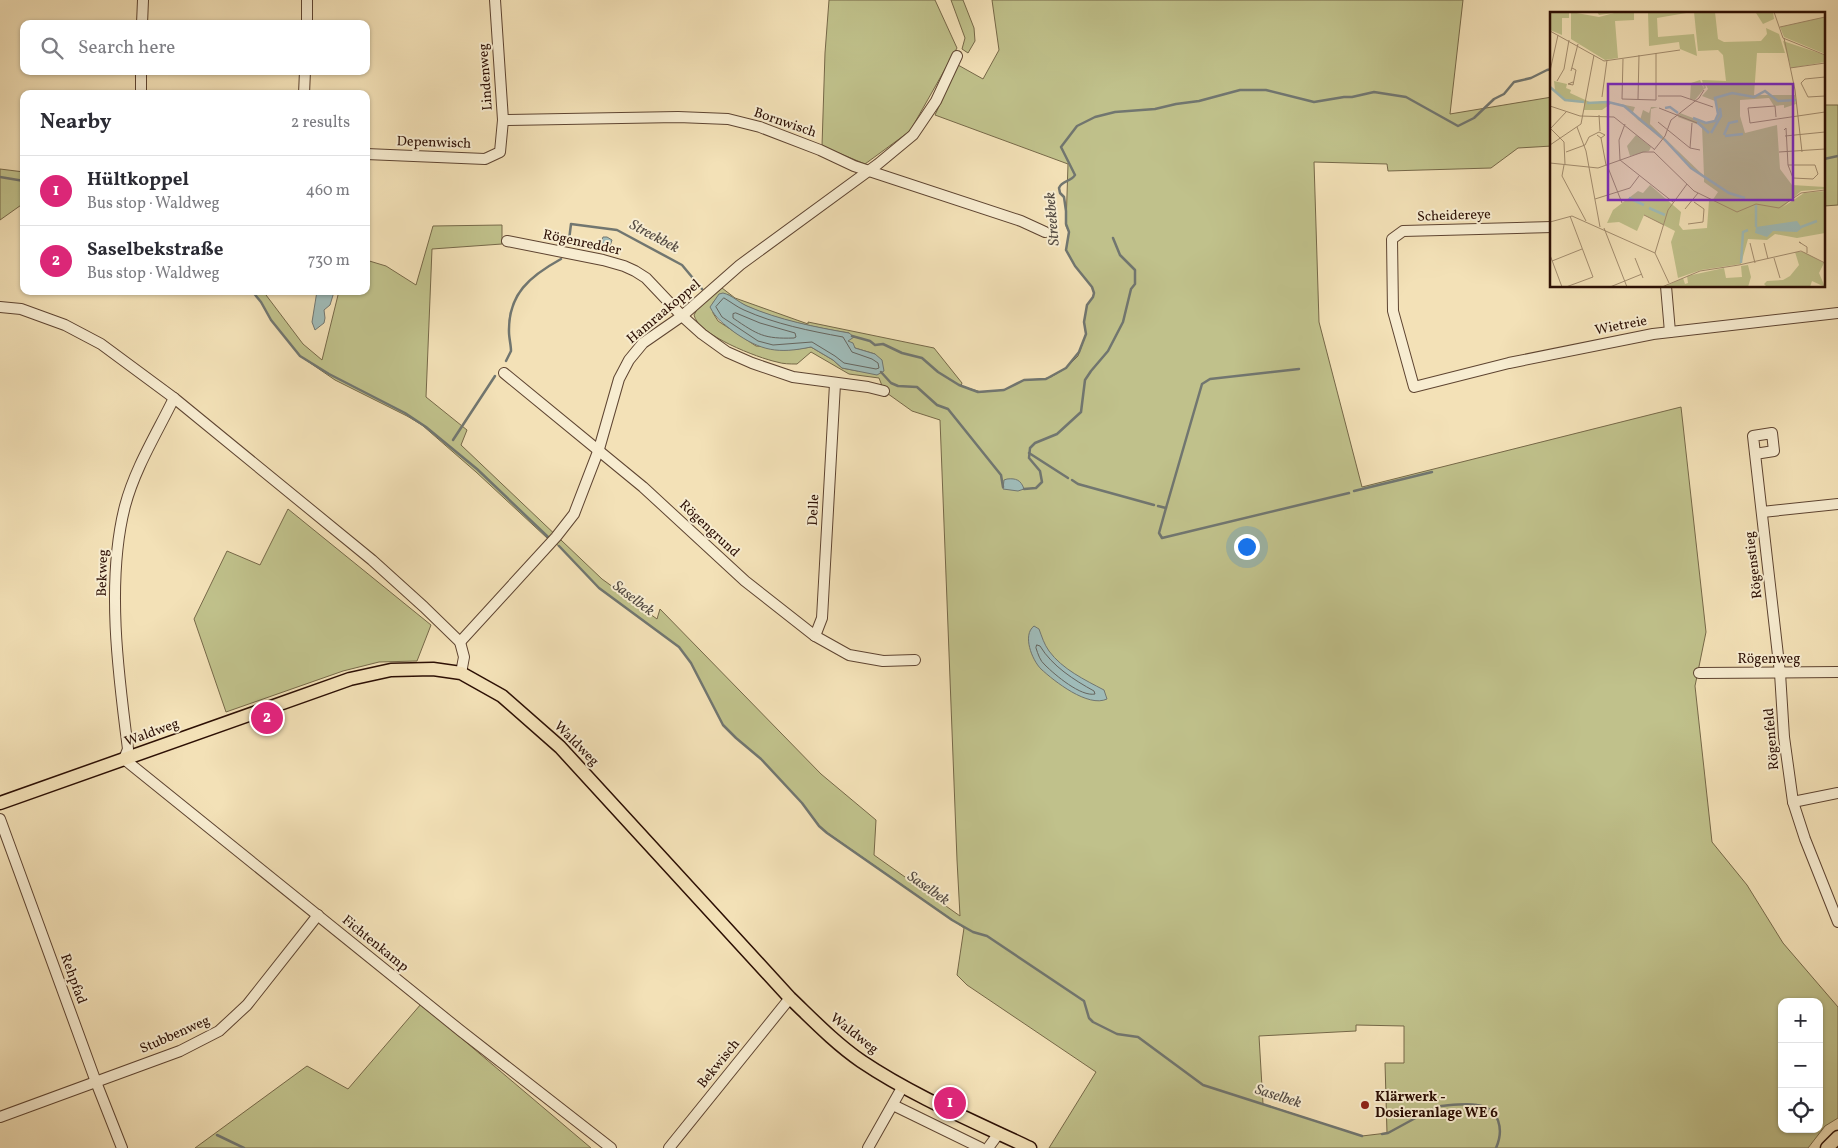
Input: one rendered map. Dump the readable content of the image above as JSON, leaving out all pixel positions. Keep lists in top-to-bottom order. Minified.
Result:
{"streets":{"main road":["Waldweg"],"street":["Lindenweg","Bornwisch","Depenwisch","Scheidereye","Rögenredder","Hamraakoppel","Wietreie","Delle","Rögengrund","Rögenstieg","Bekweg","Rögenweg","Rögenfeld","Fichtenkamp","Rehpfad","Stubbenweg","Bekwisch"]},"crossings":[["Lindenweg","Bornwisch"],["Lindenweg","Depenwisch"],["Bornwisch","Hamraakoppel"],["Scheidereye","Wietreie"],["Rögenredder","Hamraakoppel"],["Rögenredder","Delle"],["Hamraakoppel","Rögengrund"],["Delle","Rögengrund"],["Rögenstieg","Rögenweg"],["Rögenstieg","Rögenfeld"],["Bekweg","Waldweg"],["Bekweg","Fichtenkamp"],["Rögenweg","Rögenfeld"],["Waldweg","Fichtenkamp"],["Waldweg","Bekwisch"],["Fichtenkamp","Stubbenweg"],["Rehpfad","Stubbenweg"]],"water":["Streekbek","Saselbek"],"places":["Klärwerk - Dosieranlage WE 6"],"page":{"search":"Search here","heading":["Nearby","2 results"],"list":[{"mark":"1","name":"Hültkoppel","note":"Bus stop · Waldweg","value":"460 m"},{"mark":"2","name":"Saselbekstraße","note":"Bus stop · Waldweg","value":"730 m"}],"pins":["2","1"],"map_buttons":["+","−"]}}
